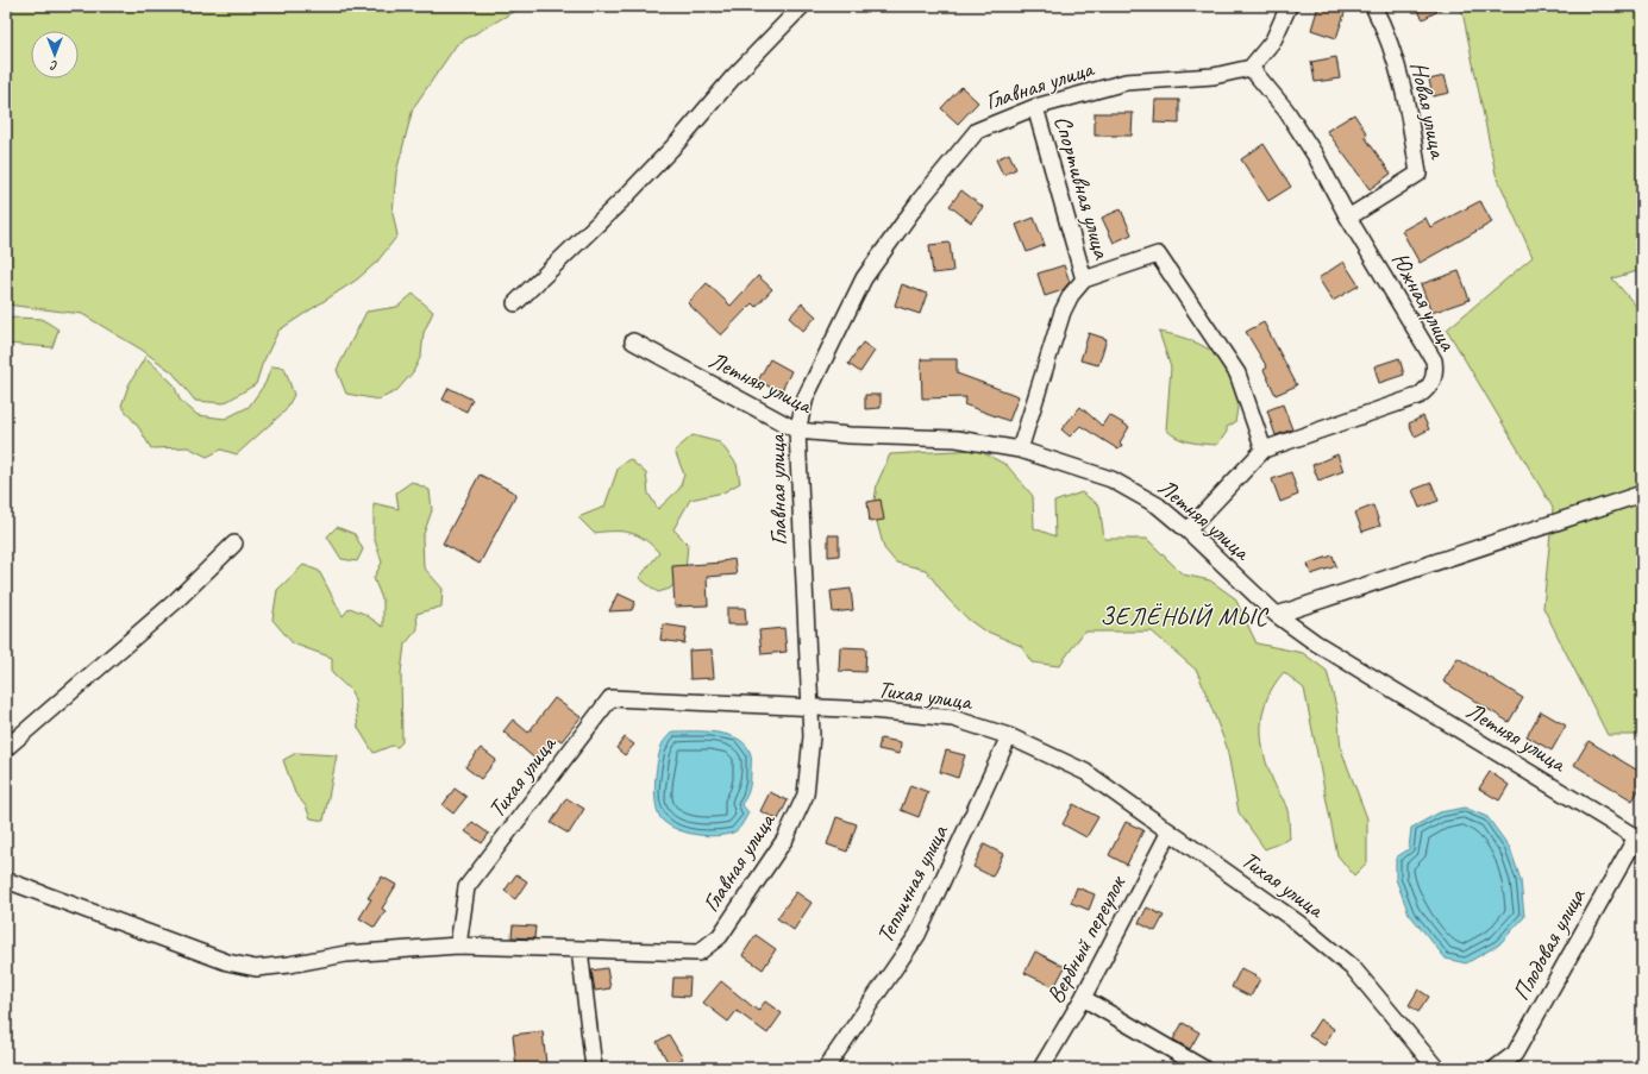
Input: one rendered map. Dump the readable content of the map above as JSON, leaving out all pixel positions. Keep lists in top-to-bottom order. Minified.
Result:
{"streets":{"street":["Главная улица","Новая улица","Спортивная улица","Южная улица","Летняя улица","Тихая улица","Тепличная улица","Вербный переулок","Плодовая улица"]},"crossings":[["Главная улица","Спортивная улица"],["Главная улица","Южная улица"],["Главная улица","Летняя улица"],["Главная улица","Тихая улица"],["Новая улица","Южная улица"],["Спортивная улица","Южная улица"],["Спортивная улица","Летняя улица"],["Южная улица","Летняя улица"],["Летняя улица","Плодовая улица"],["Тихая улица","Тепличная улица"],["Тихая улица","Вербный переулок"]],"districts":["ЗЕЛЁНЫЙ МЫС"],"north":"bottom"}
